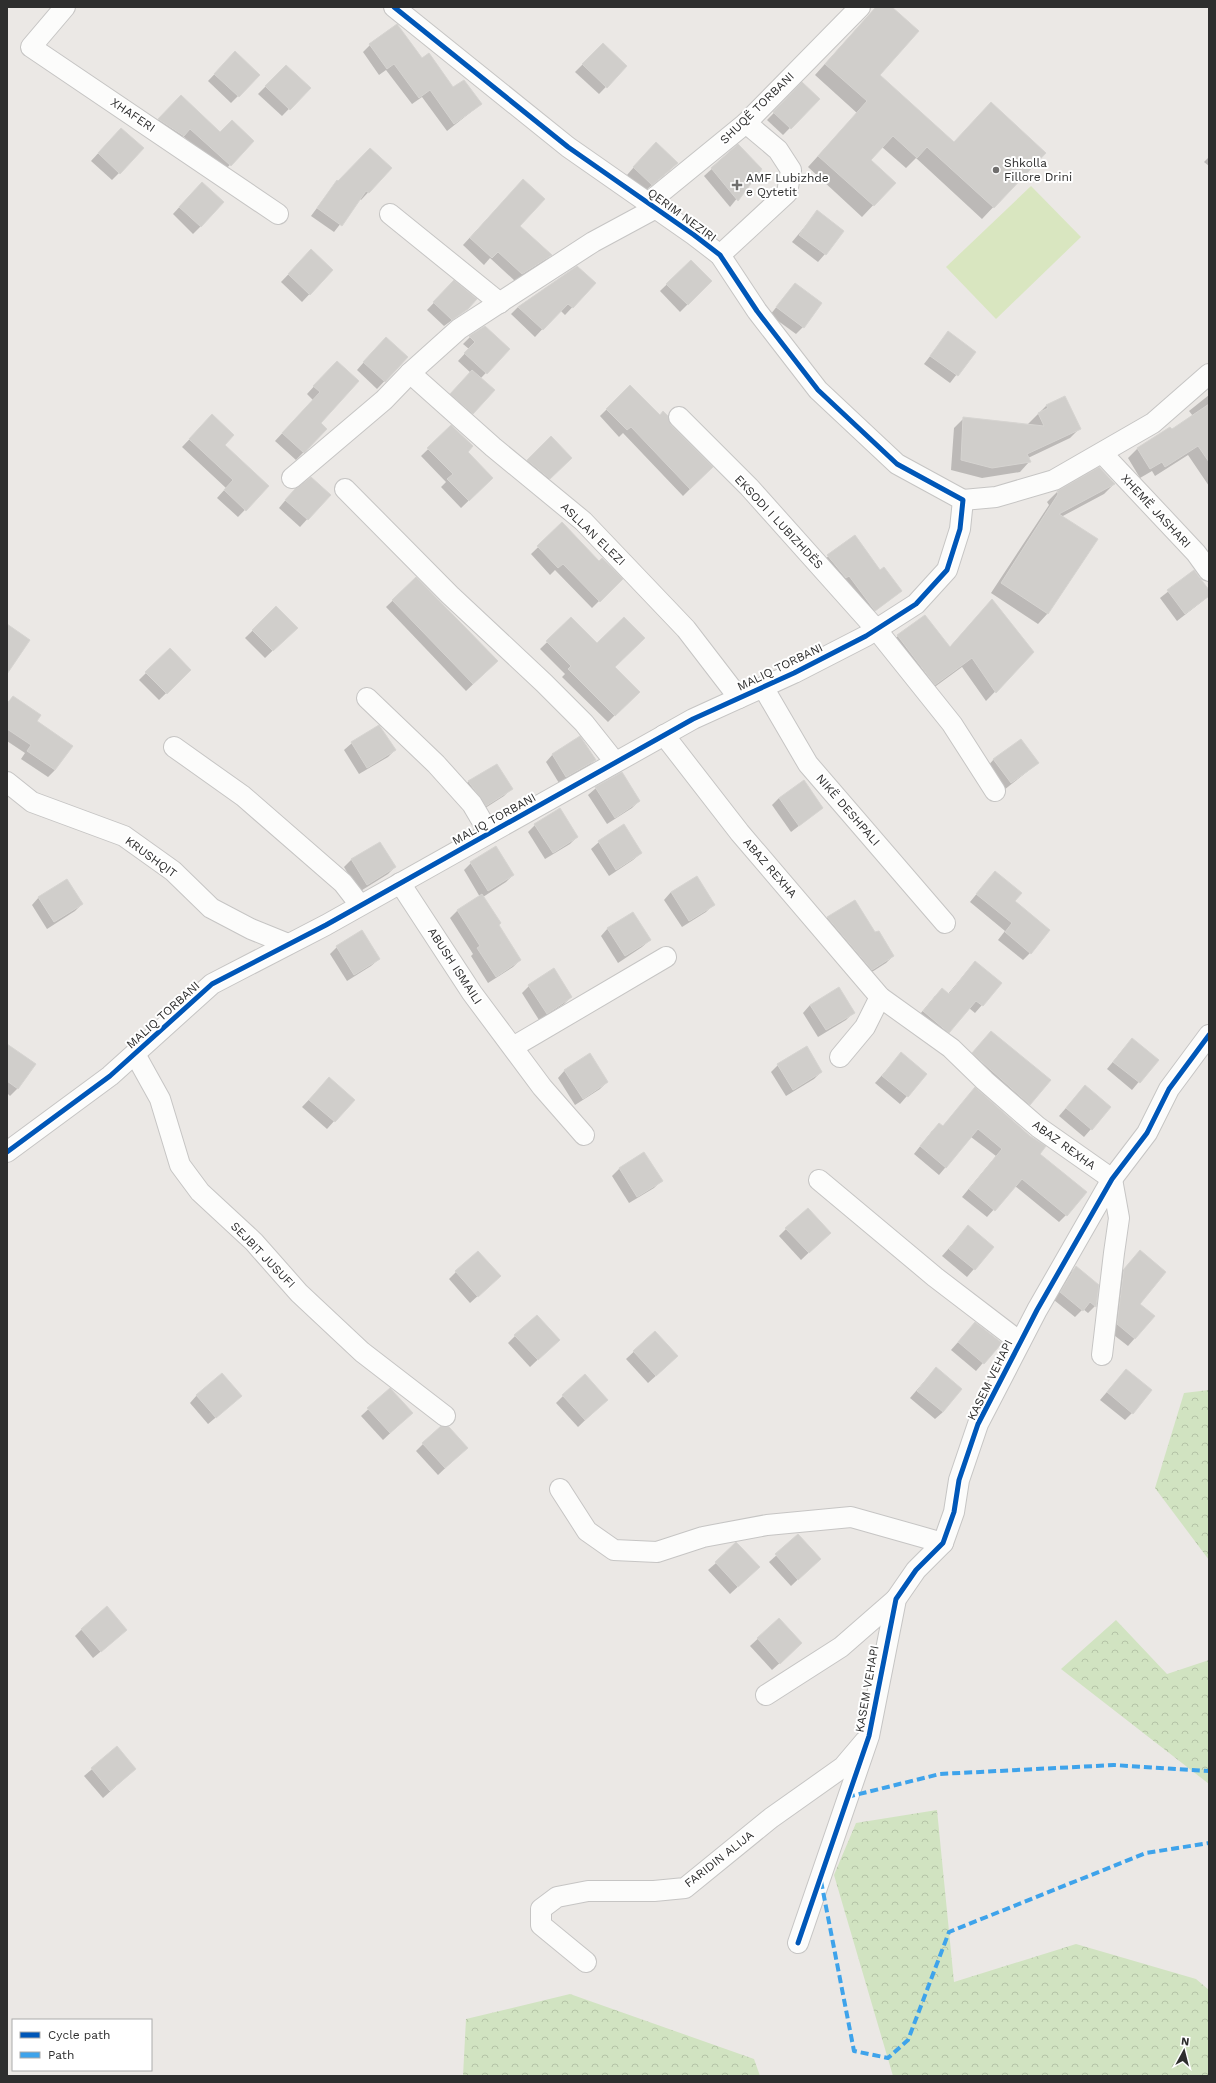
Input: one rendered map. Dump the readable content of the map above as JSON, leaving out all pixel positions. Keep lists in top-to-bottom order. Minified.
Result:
{"streets":{"street":["SHUQË TORBANI","XHAFERI","QERIM NEZIRI","XHEMË JASHARI","EKSODI I LUBIZHDËS","ASLLAN ELEZI","MALIQ TORBANI","NIKË DESHPALI","KRUSHQIT","ABAZ REXHA","ABUSH ISMAILI","SEJBIT JUSUFI","KASEM VEHAPI","FARIDIN ALIJA"]},"crossings":[["SHUQË TORBANI","QERIM NEZIRI"],["QERIM NEZIRI","MALIQ TORBANI"],["EKSODI I LUBIZHDËS","MALIQ TORBANI"],["ASLLAN ELEZI","MALIQ TORBANI"],["MALIQ TORBANI","NIKË DESHPALI"],["MALIQ TORBANI","KRUSHQIT"],["MALIQ TORBANI","ABAZ REXHA"],["MALIQ TORBANI","ABUSH ISMAILI"],["MALIQ TORBANI","SEJBIT JUSUFI"],["ABAZ REXHA","KASEM VEHAPI"],["KASEM VEHAPI","FARIDIN ALIJA"]],"places":{"other":["Shkolla Fillore Drini"],"health":["AMF Lubizhde e Qytetit"]},"legend":["Cycle path","Path"],"north":"top"}
